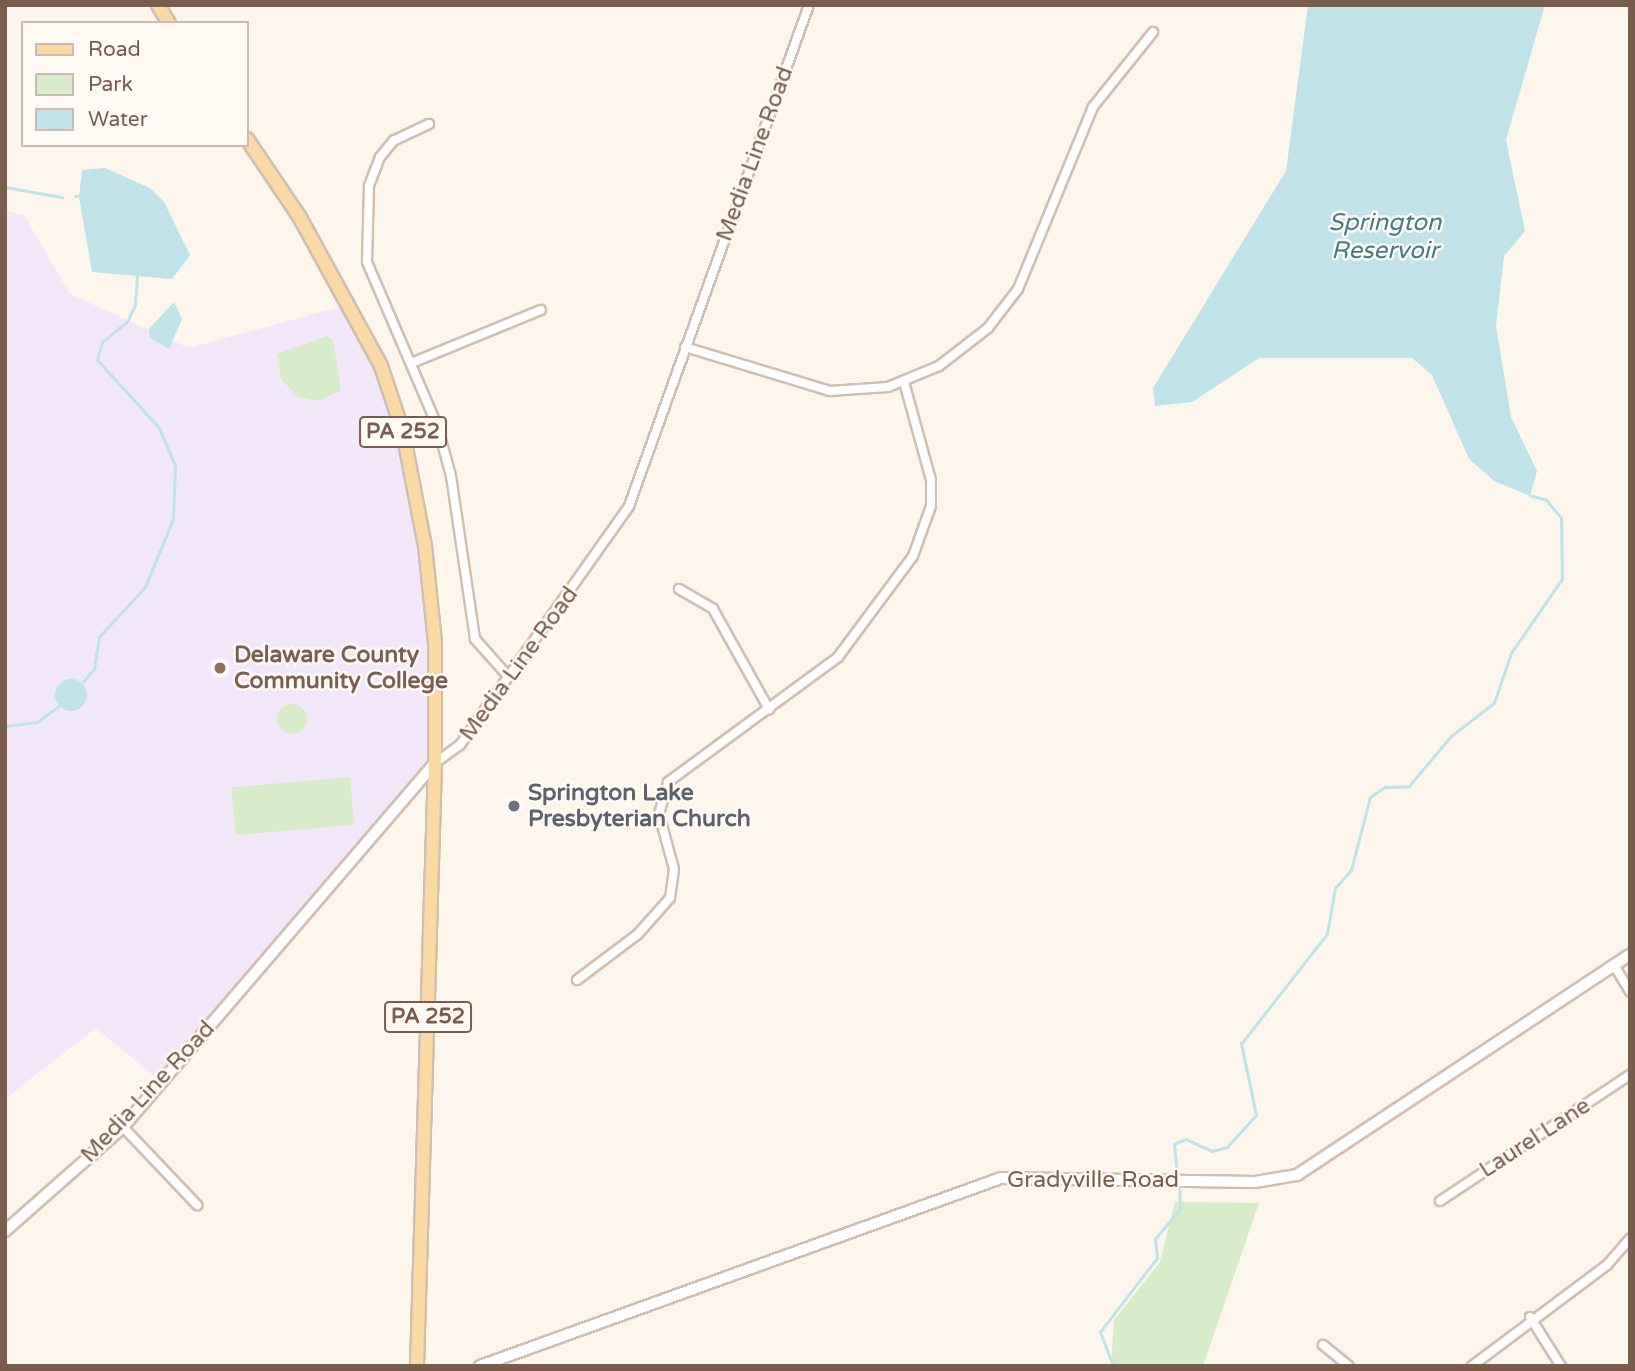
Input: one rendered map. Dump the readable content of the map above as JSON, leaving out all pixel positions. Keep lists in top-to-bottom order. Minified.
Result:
{"streets":{"main road":["Media Line Road","PA 252"],"street":["Laurel Lane","Gradyville Road"]},"crossings":[["Media Line Road","PA 252"]],"water":["Springton Reservoir"],"places":["Delaware County Community College","Springton Lake Presbyterian Church"],"legend":["Road","Park","Water"]}
